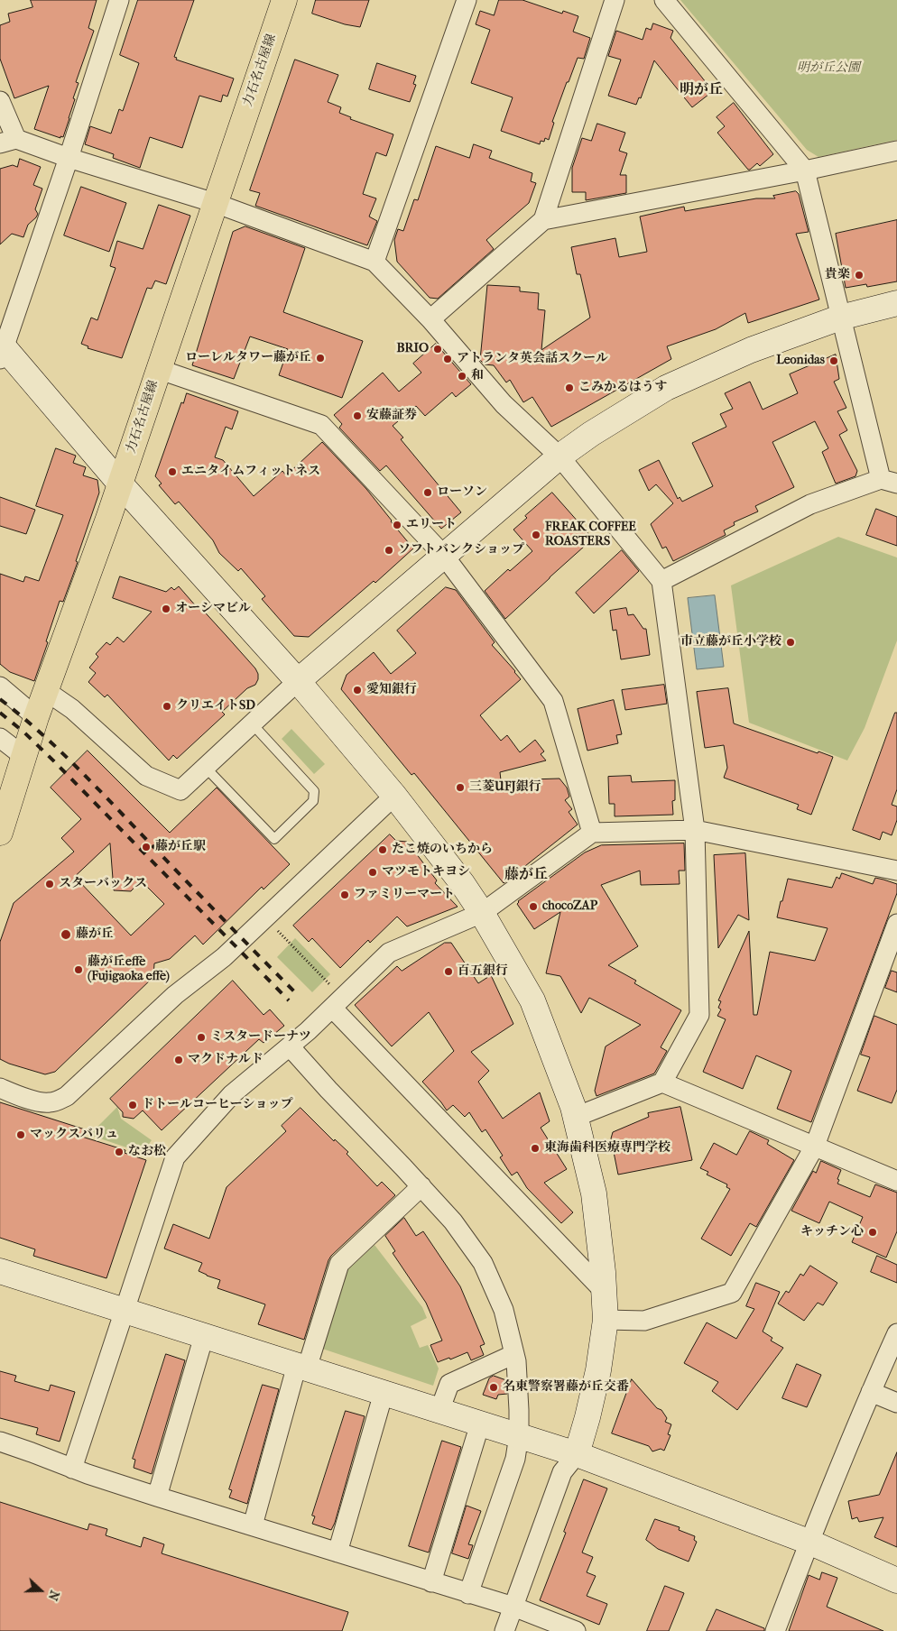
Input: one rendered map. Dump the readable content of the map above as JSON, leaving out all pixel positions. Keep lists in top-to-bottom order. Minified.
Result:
{"streets":{"main road":["力石名古屋線"]},"districts":["明が丘","藤が丘"],"parks":["明が丘公園"],"places":["貴楽","BRIO","ローレルタワー藤が丘","アトランタ英会話スクール","Leonidas","和","こみかるはうす","安藤証券","エニタイムフィットネス","ローソン","エリート","FREAK COFFEE ROASTERS","ソフトバンクショップ","オーシマビル","市立藤が丘小学校","愛知銀行","クリエイトSD","三菱UFJ銀行","藤が丘駅","たこ焼のいちから","マツモトキヨシ","スターバックス","ファミリーマート","chocoZAP","藤が丘","藤が丘effe (Fujigaoka effe)","百五銀行","ミスタードーナツ","マクドナルド","ドトールコーヒーショップ","マックスバリュ","東海歯科医療専門学校","なお松","キッチン心","名東警察署藤が丘交番"],"north":"right"}
